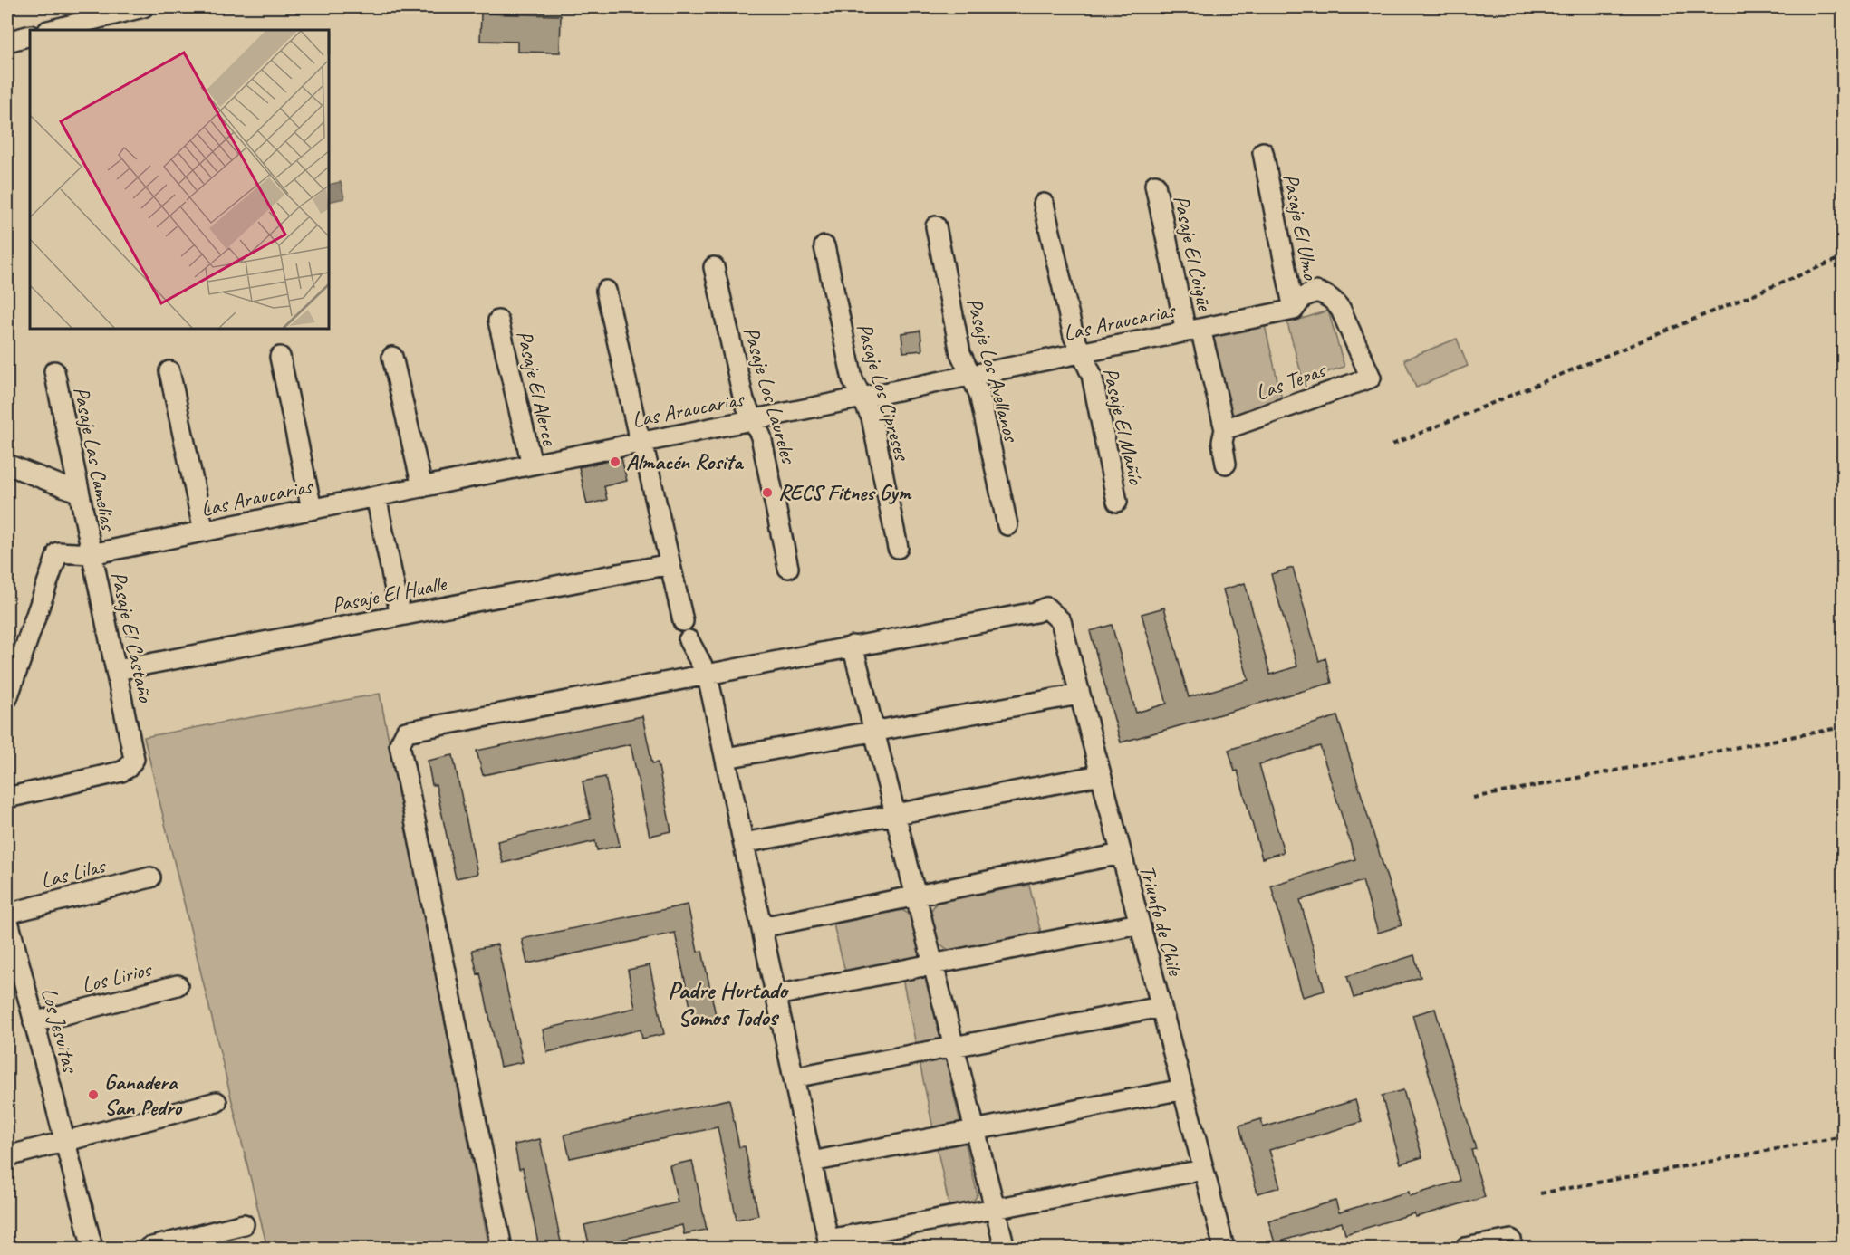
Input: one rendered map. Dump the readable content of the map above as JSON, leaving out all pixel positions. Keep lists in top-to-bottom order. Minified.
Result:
{"streets":{"street":["Pasaje El Ulmo","Pasaje El Coigüe","Las Araucarias","Pasaje Los Avellanos","Las Tepas","Pasaje El Alerce","Pasaje Los Cipreses","Pasaje Los Laureles","Pasaje El Mañío","Pasaje Las Camelias","Pasaje El Hualle","Pasaje El Castaño","Las Lilas","Triunfo de Chile","Los Lirios","Los Jesuitas"]},"crossings":[["Pasaje El Ulmo","Las Araucarias"],["Pasaje El Ulmo","Las Tepas"],["Pasaje El Coigüe","Las Araucarias"],["Pasaje El Coigüe","Las Tepas"],["Las Araucarias","Pasaje Los Avellanos"],["Las Araucarias","Las Tepas"],["Las Araucarias","Pasaje El Alerce"],["Las Araucarias","Pasaje Los Cipreses"],["Las Araucarias","Pasaje Los Laureles"],["Las Araucarias","Pasaje El Mañío"],["Las Araucarias","Pasaje Las Camelias"],["Las Araucarias","Pasaje El Castaño"],["Pasaje Las Camelias","Pasaje El Castaño"],["Pasaje El Hualle","Pasaje El Castaño"],["Las Lilas","Los Jesuitas"],["Los Lirios","Los Jesuitas"]],"districts":["Padre Hurtado Somos Todos"],"places":["Almacén Rosita","RECS Fitnes Gym","Ganadera San Pedro"]}
